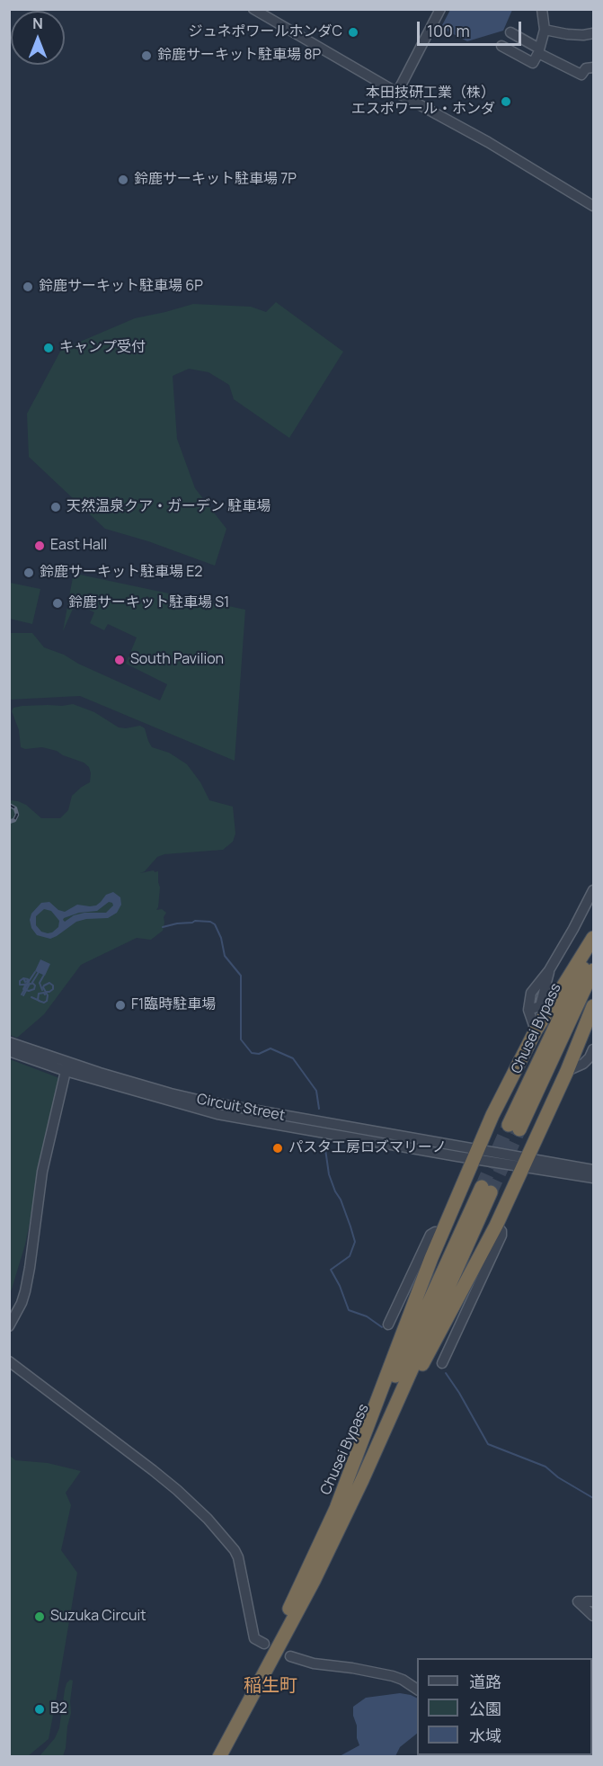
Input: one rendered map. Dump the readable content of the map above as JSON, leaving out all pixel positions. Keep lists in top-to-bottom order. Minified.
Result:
{"streets":{"highway":["Chusei Bypass"],"street":["Circuit Street"]},"districts":["稲生町"],"places":["ジュネポワールホンダC","鈴鹿サーキット駐車場 8P","本田技研工業（株） エスポワール・ホンダ","鈴鹿サーキット駐車場 7P","鈴鹿サーキット駐車場 6P","キャンプ受付","天然温泉クア・ガーデン 駐車場","East Hall","鈴鹿サーキット駐車場 E2","鈴鹿サーキット駐車場 S1","South Pavilion","F1臨時駐車場","パスタ工房ロズマリーノ","Suzuka Circuit","B2"],"legend":["道路","公園","水域"],"scale_bar":"100 m","north":"top"}
